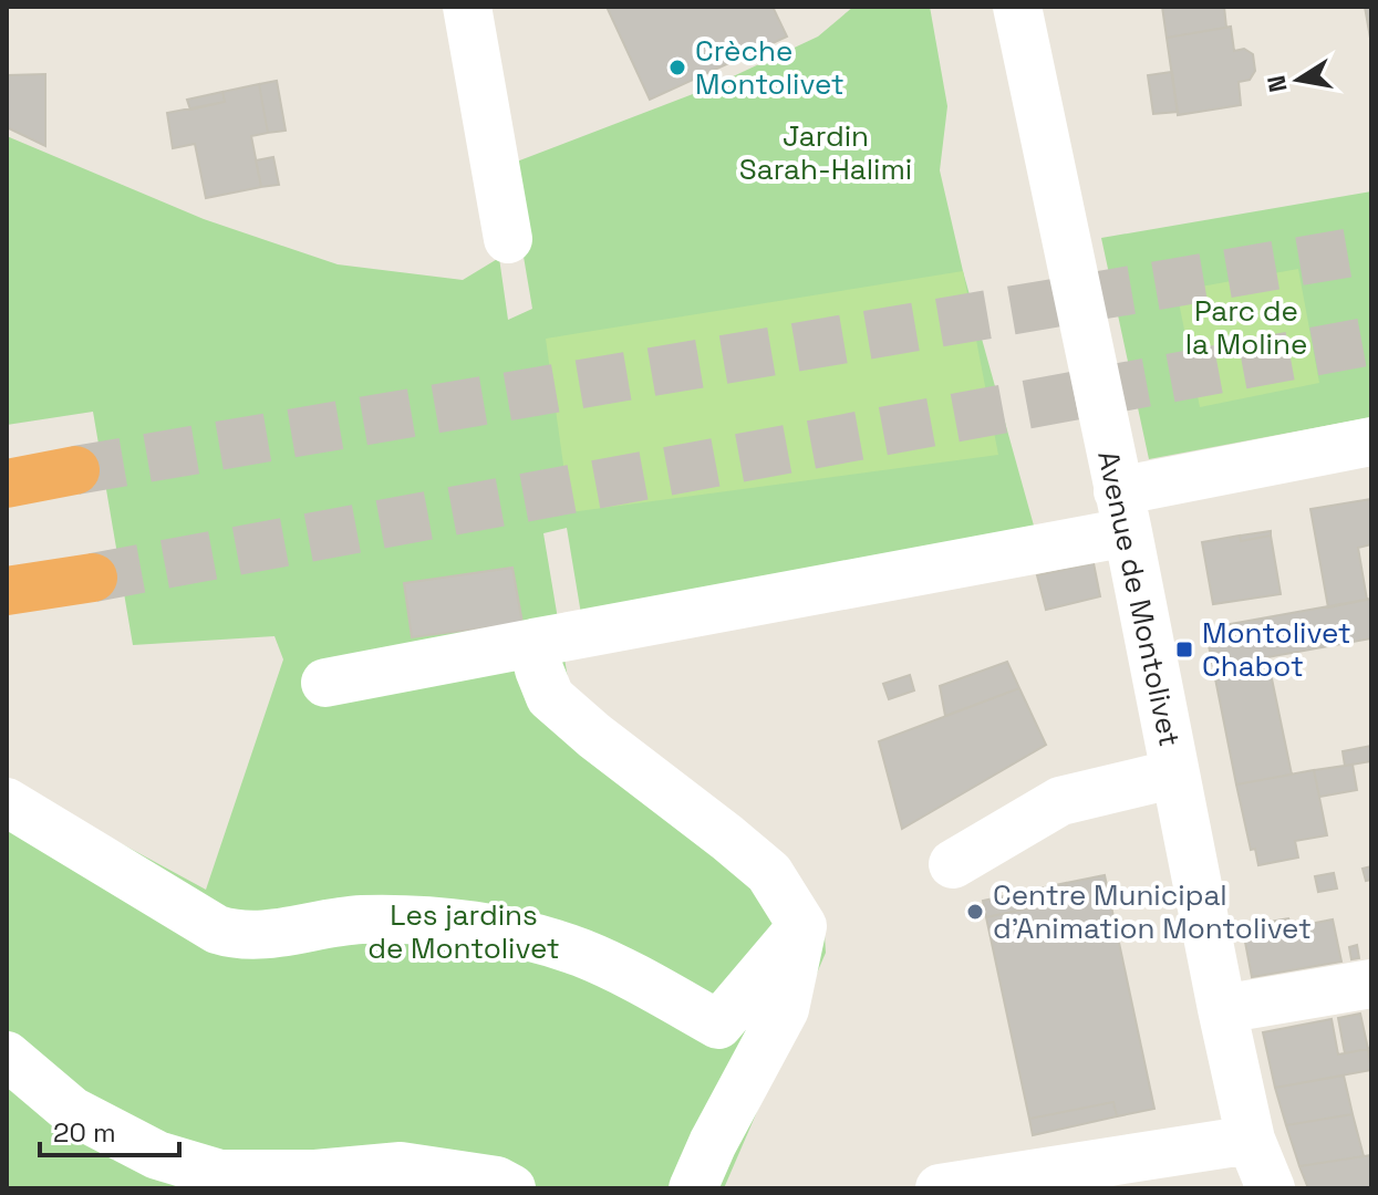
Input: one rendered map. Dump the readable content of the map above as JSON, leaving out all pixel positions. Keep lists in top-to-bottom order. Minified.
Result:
{"streets":{"street":["Avenue de Montolivet"]},"parks":["Jardin Sarah-Halimi","Parc de la Moline","Les jardins de Montolivet"],"places":{"other":["Crèche Montolivet","Centre Municipal d'Animation Montolivet"],"transit":["Montolivet Chabot"]},"scale_bar":"20 m","north":"left"}
